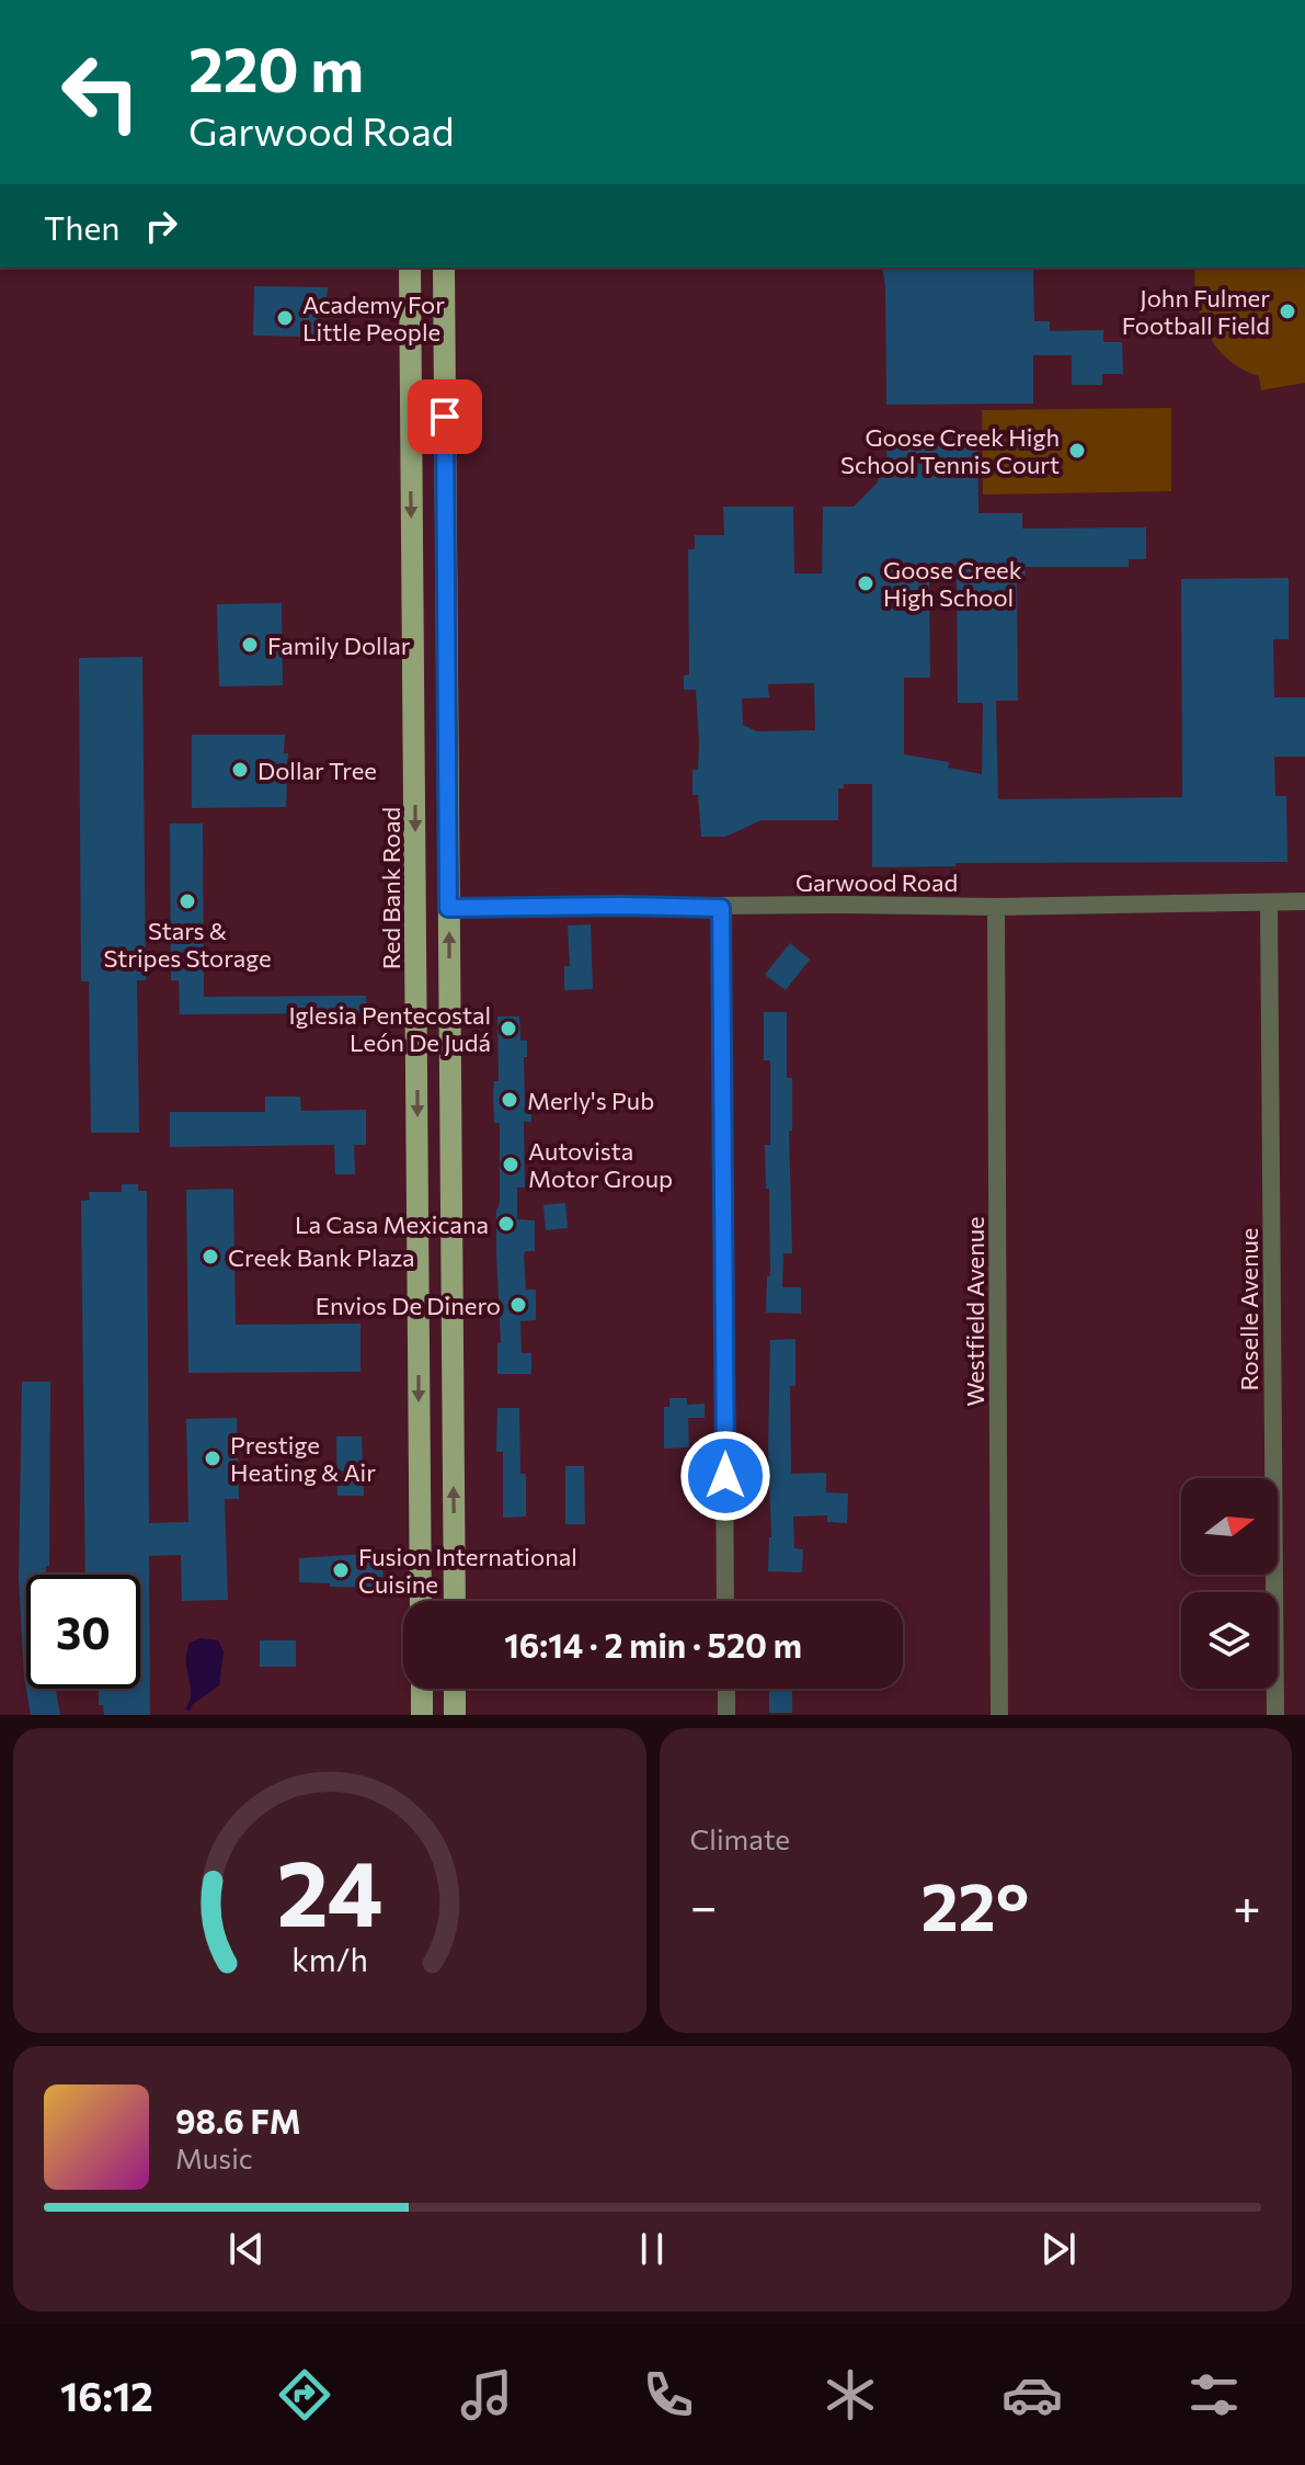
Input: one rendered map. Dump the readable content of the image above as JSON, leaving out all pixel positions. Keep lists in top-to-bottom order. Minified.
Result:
{"streets":{"main road":["Red Bank Road"],"street":["Garwood Road","Roselle Avenue","Westfield Avenue"]},"crossings":[["Garwood Road","Roselle Avenue"],["Garwood Road","Westfield Avenue"]],"places":["John Fulmer Football Field","Academy For Little People","Goose Creek High School Tennis Court","Goose Creek High School","Family Dollar","Dollar Tree","Stars & Stripes Storage","Iglesia Pentecostal León De Judá","Merly's Pub","Autovista Motor Group","La Casa Mexicana","Creek Bank Plaza","Envios De Dinero","Prestige Heating & Air","Fusion International Cuisine"],"north":"right","page":{"turn":["220 m","Garwood Road"],"then":"Then","limit":"30","trip":"16:14 · 2 min · 520 m","tile":"Climate","heat":["−","22°","+"],"song":["98.6 FM","Music"],"tabs":"16:12","gauge":["24","km/h"]}}
